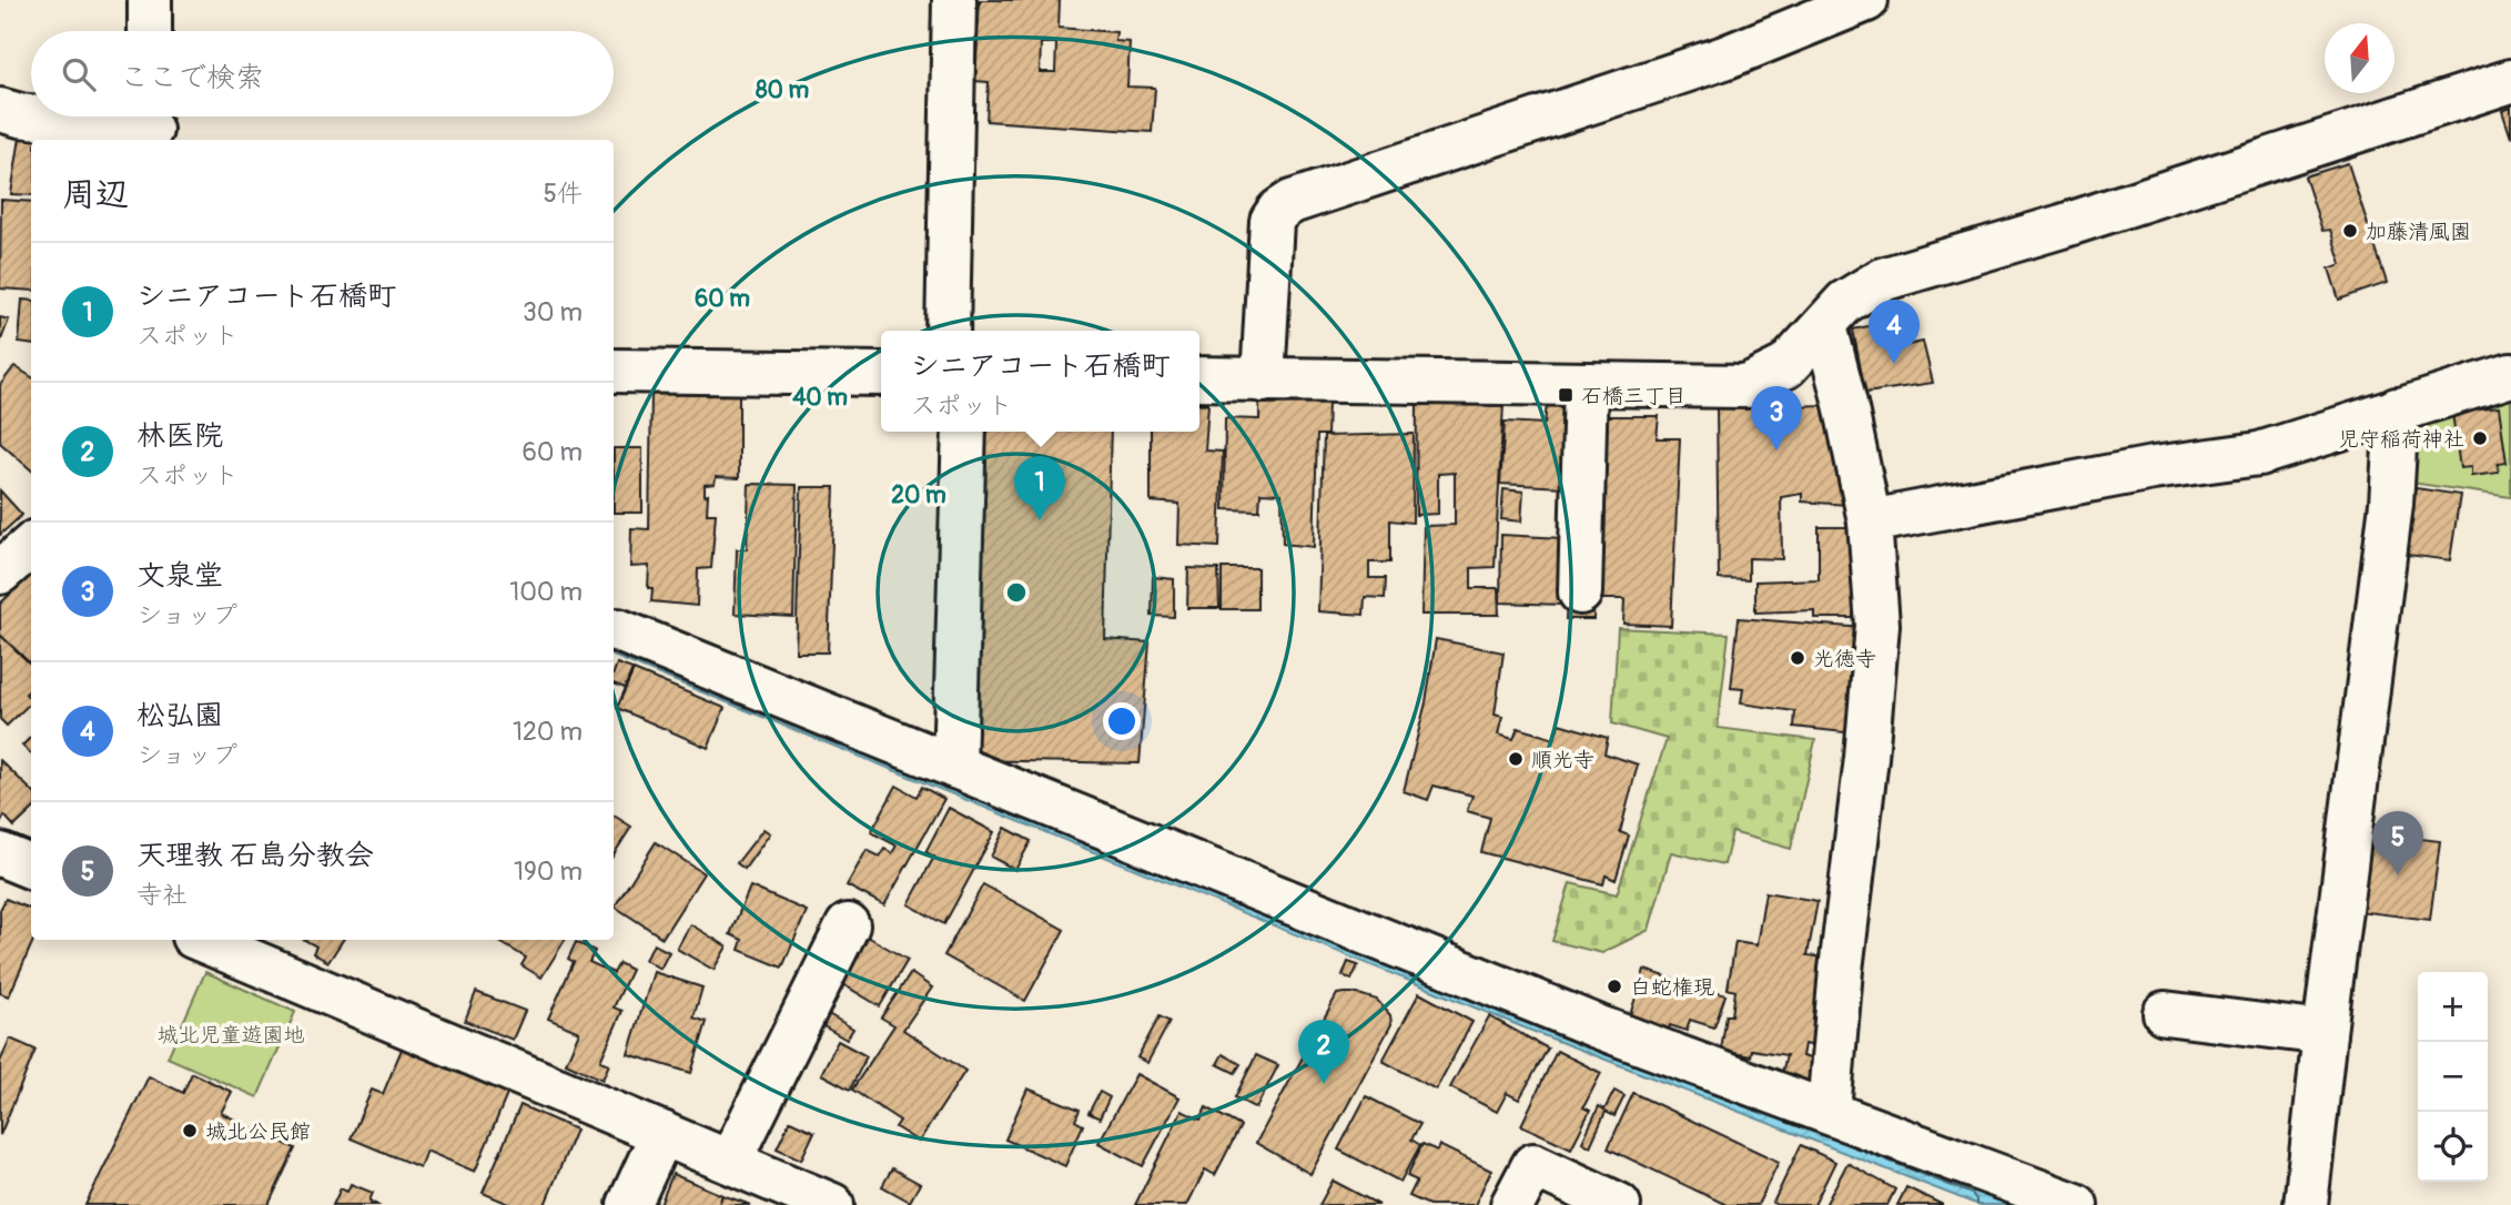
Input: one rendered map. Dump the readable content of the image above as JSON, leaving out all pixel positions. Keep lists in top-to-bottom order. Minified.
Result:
{"parks":["城北児童遊園地"],"places":{"other":["加藤清風園","児守稲荷神社","光徳寺","順光寺","白蛇権現","城北公民館"],"transit":["石橋三丁目"]},"north":"top","page":{"search":"ここで検索","heading":["周辺","5件"],"list":[{"mark":"1","name":"シニアコート石橋町","note":"スポット","value":"30 m"},{"mark":"2","name":"林医院","note":"スポット","value":"60 m"},{"mark":"3","name":"文泉堂","note":"ショップ","value":"100 m"},{"mark":"4","name":"松弘園","note":"ショップ","value":"120 m"},{"mark":"5","name":"天理教 石島分教会","note":"寺社","value":"190 m"}],"pins":["4","3","1","5","2"],"popup":["シニアコート石橋町","スポット"],"map_buttons":["+","−"]},"rings":["80 m","60 m","40 m","20 m"]}
